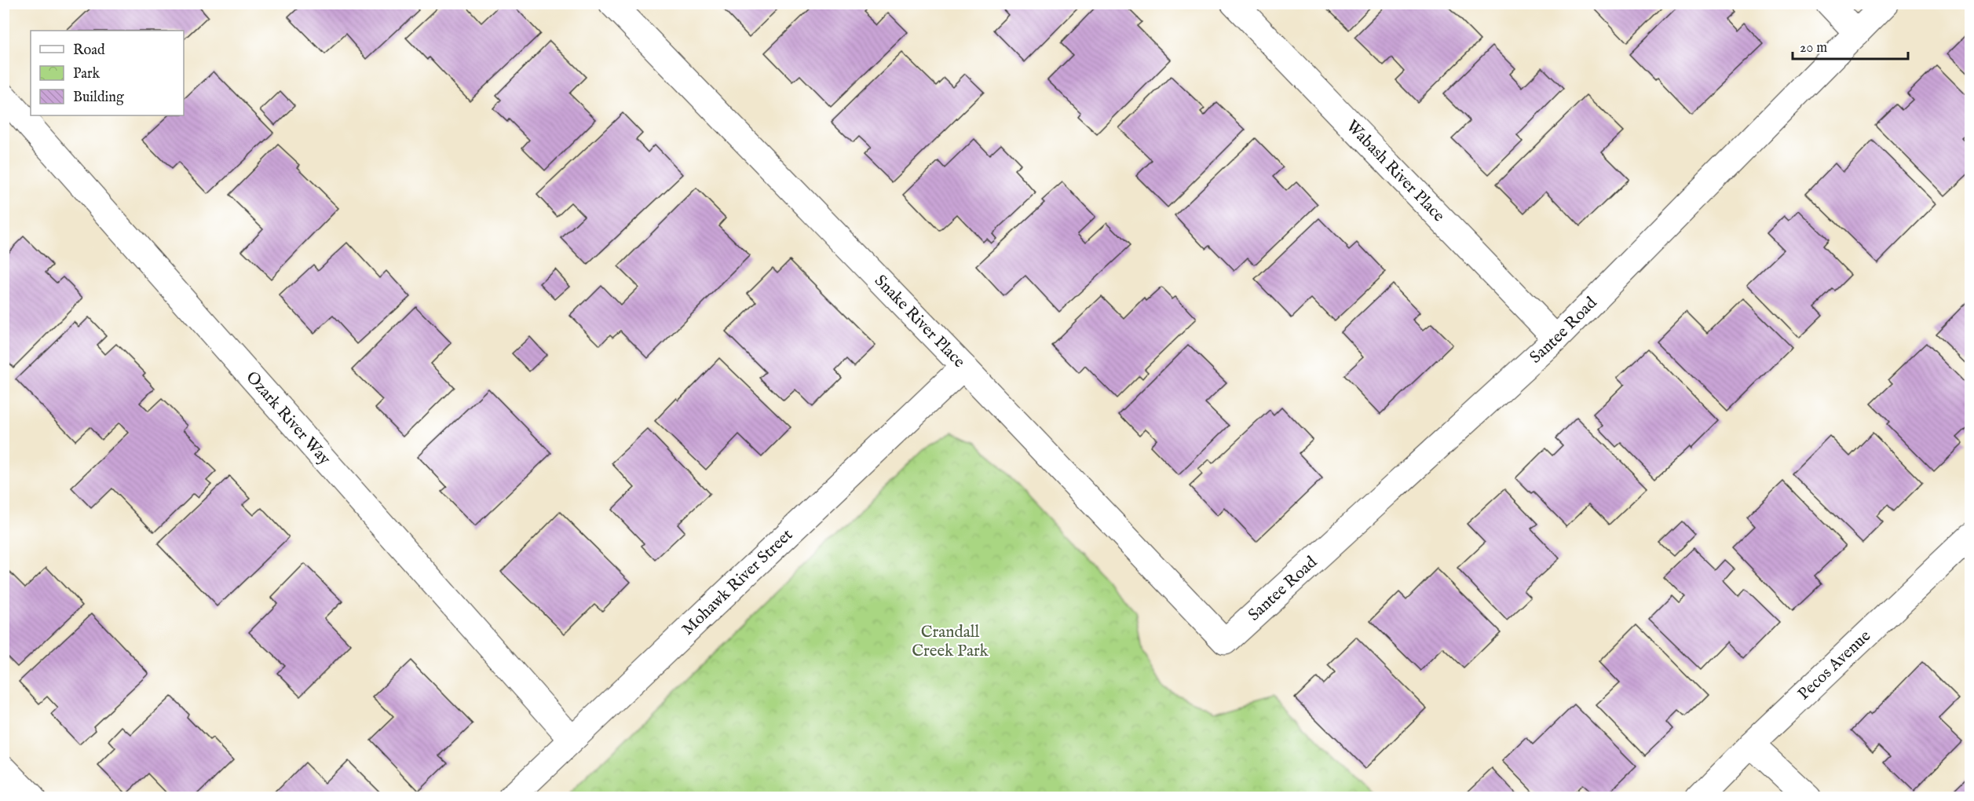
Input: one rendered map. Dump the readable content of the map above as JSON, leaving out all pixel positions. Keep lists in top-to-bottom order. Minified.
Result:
{"streets":{"street":["Wabash River Place","Snake River Place","Santee Road","Ozark River Way","Mohawk River Street","Pecos Avenue"]},"crossings":[["Wabash River Place","Santee Road"],["Snake River Place","Santee Road"],["Snake River Place","Mohawk River Street"],["Ozark River Way","Mohawk River Street"]],"parks":["Crandall Creek Park"],"legend":["Road","Park","Building"],"scale_bar":"20 m"}
